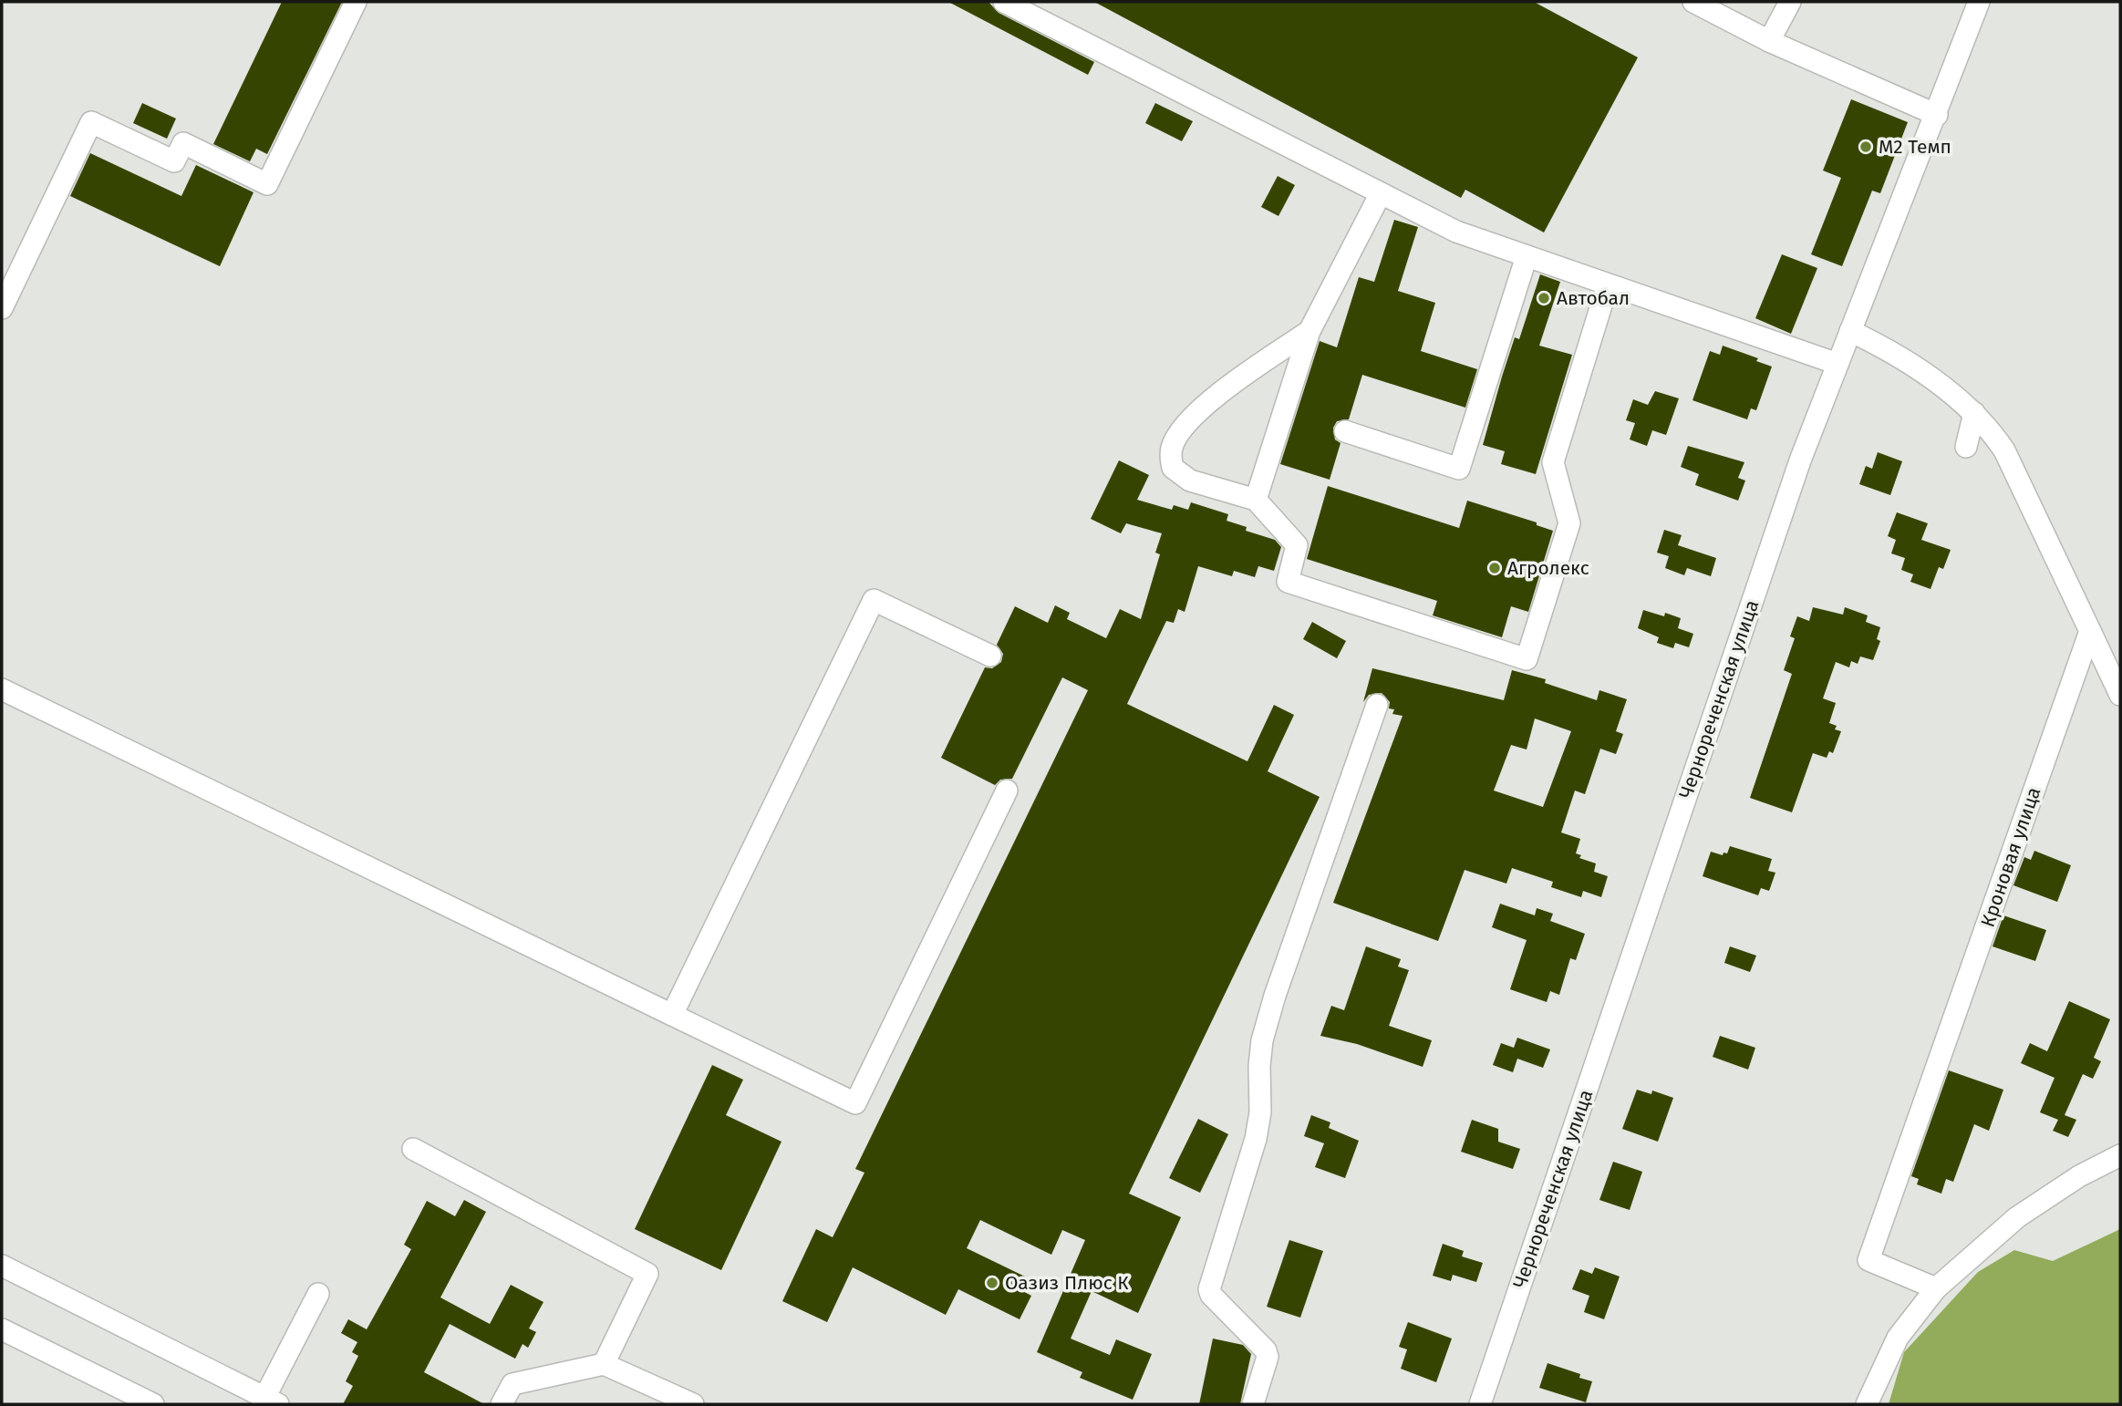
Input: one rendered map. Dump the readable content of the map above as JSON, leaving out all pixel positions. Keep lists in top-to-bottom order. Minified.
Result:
{"streets":{"street":["Чернореченская улица","Кроновая улица"]},"places":["М2 Темп","Автобал","Агролекс","Оазиз Плюс К"]}
